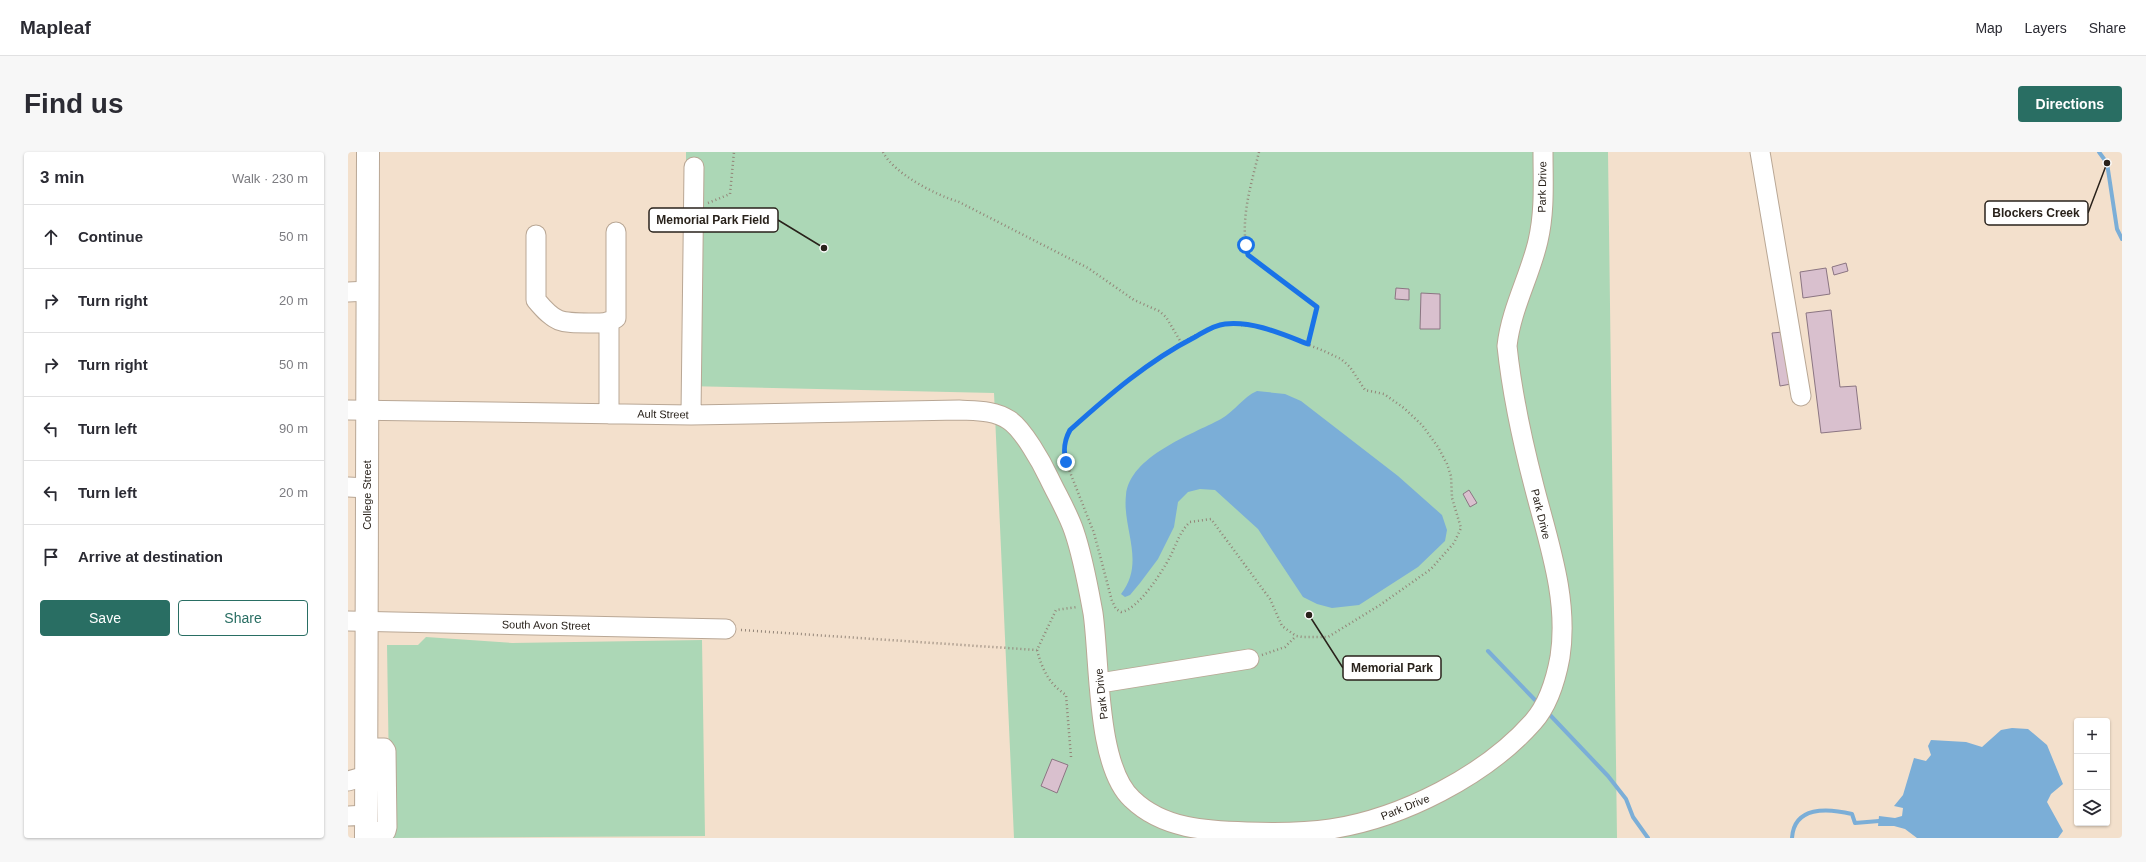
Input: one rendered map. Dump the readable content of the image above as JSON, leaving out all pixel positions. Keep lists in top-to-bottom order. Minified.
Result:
{"streets":{"main road":["College Street"],"street":["Park Drive","Ault Street","South Avon Street"]},"crossings":[["Park Drive","Ault Street"],["Ault Street","College Street"],["College Street","South Avon Street"]],"places":["Blockers Creek","Memorial Park Field","Memorial Park"],"page":{"header":"Mapleaf","nav":["Map","Layers","Share"],"buttons":["Directions",["Save","Share"]],"title":"Find us","heading":["3 min","Walk · 230 m"],"list":[["Continue","50 m"],["Turn right","20 m"],["Turn right","50 m"],["Turn left","90 m"],["Turn left","20 m"],"Arrive at destination"],"map_buttons":["+","−"]}}
